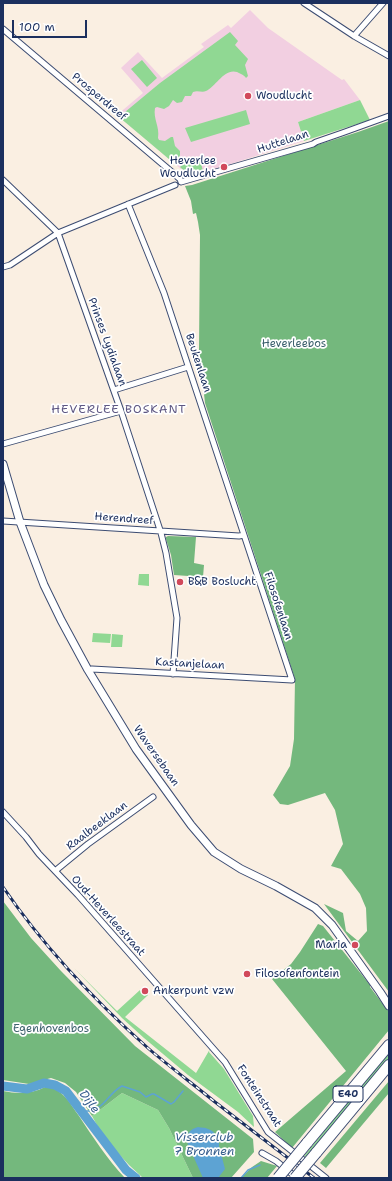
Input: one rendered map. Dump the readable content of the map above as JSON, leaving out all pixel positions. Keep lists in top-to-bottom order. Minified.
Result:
{"streets":{"highway":["E40"],"street":["Prosperdreef","Huttelaan","Prinses Lydialaan","Beukenlaan","Herendreef","Filosofenlaan","Kastanjelaan","Waversebaan","Raalbeeklaan","Oud-Heverleestraat","Fonteinstraat"]},"crossings":[["Prosperdreef","Huttelaan"],["Prinses Lydialaan","Herendreef"],["Prinses Lydialaan","Kastanjelaan"],["Beukenlaan","Herendreef"],["Beukenlaan","Filosofenlaan"],["Herendreef","Filosofenlaan"],["Herendreef","Waversebaan"],["Filosofenlaan","Kastanjelaan"],["Kastanjelaan","Waversebaan"],["Raalbeeklaan","Oud-Heverleestraat"],["Oud-Heverleestraat","Fonteinstraat"]],"districts":["HEVERLEE BOSKANT"],"water":["Dijle","Visserclub 7 Bronnen"],"parks":["Heverleebos","Egenhovenbos"],"places":["Woudlucht","Heverlee Woudlucht","B&B Boslucht","Maria","Filosofenfontein","Ankerpunt vzw"],"scale_bar":"100 m"}
